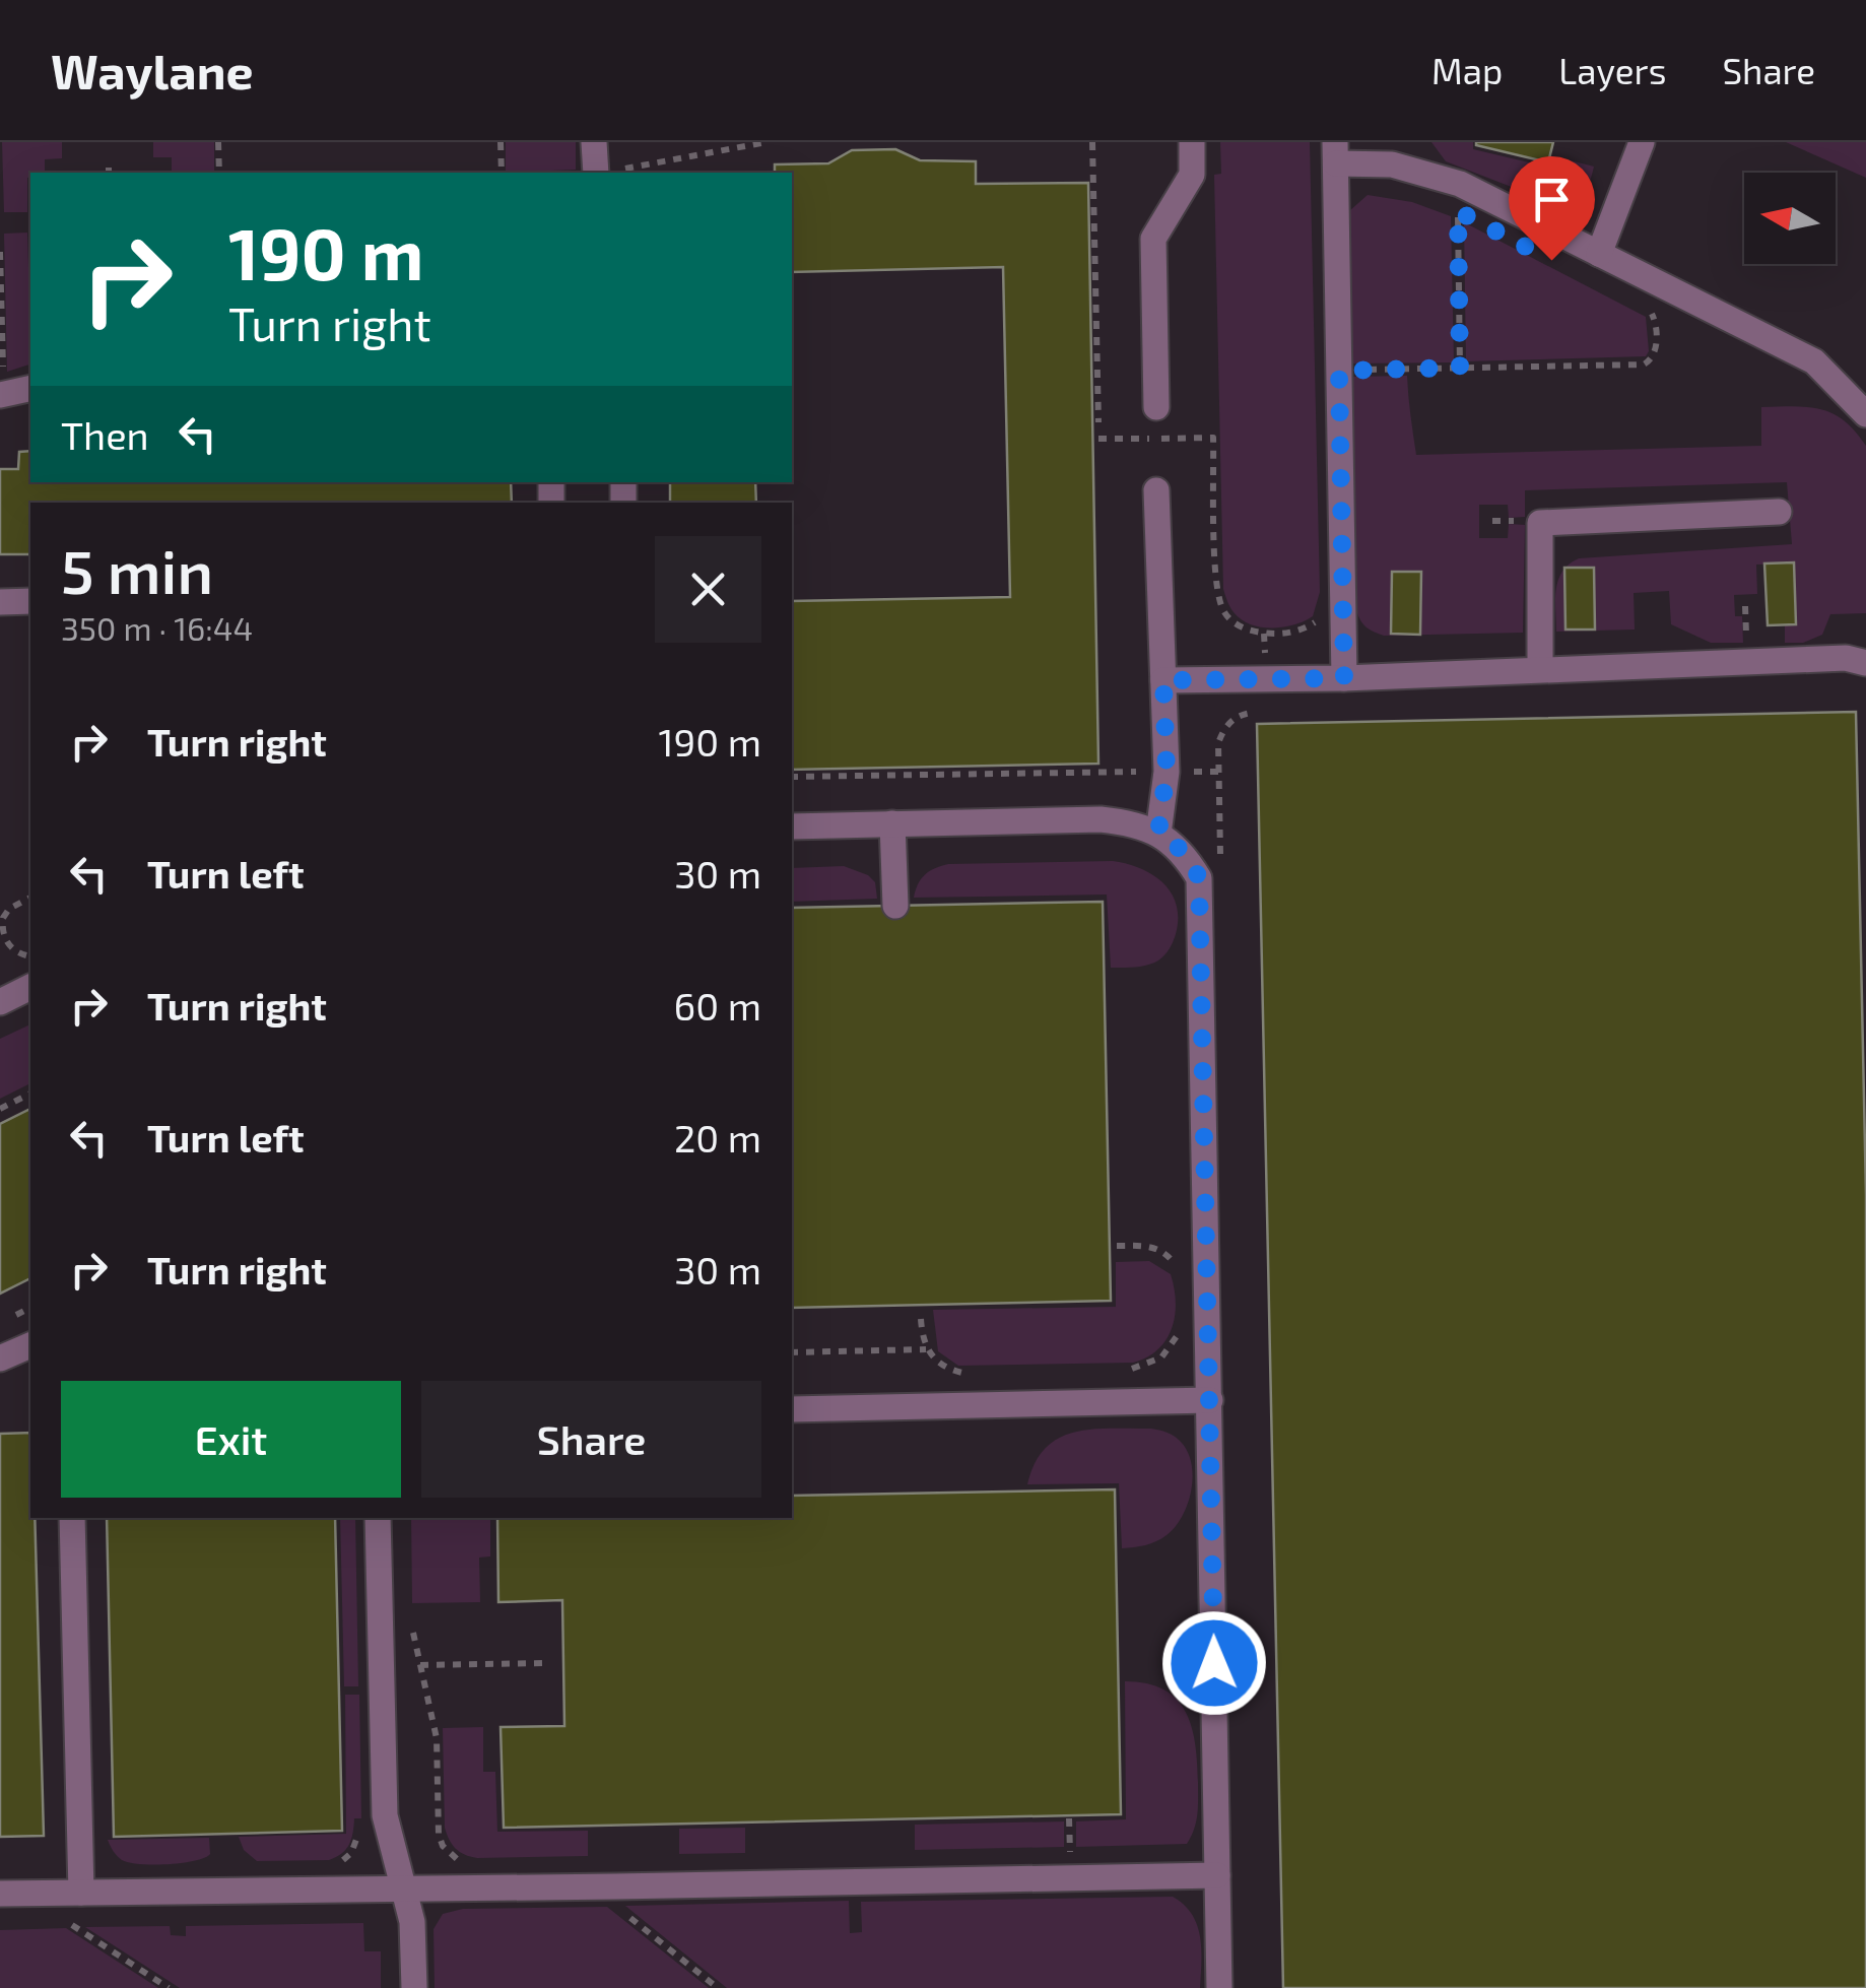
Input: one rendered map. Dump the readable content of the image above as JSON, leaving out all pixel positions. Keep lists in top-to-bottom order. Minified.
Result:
{"north":"left","page":{"header":"Waylane","nav":["Map","Layers","Share"],"turn":["190 m","Turn right"],"then":"Then","heading":["5 min","350 m · 16:44"],"list":[{"name":"Turn right","value":"190 m"},{"name":"Turn left","value":"30 m"},{"name":"Turn right","value":"60 m"},{"name":"Turn left","value":"20 m"},{"name":"Turn right","value":"30 m"}],"buttons":["Exit","Share"]}}
